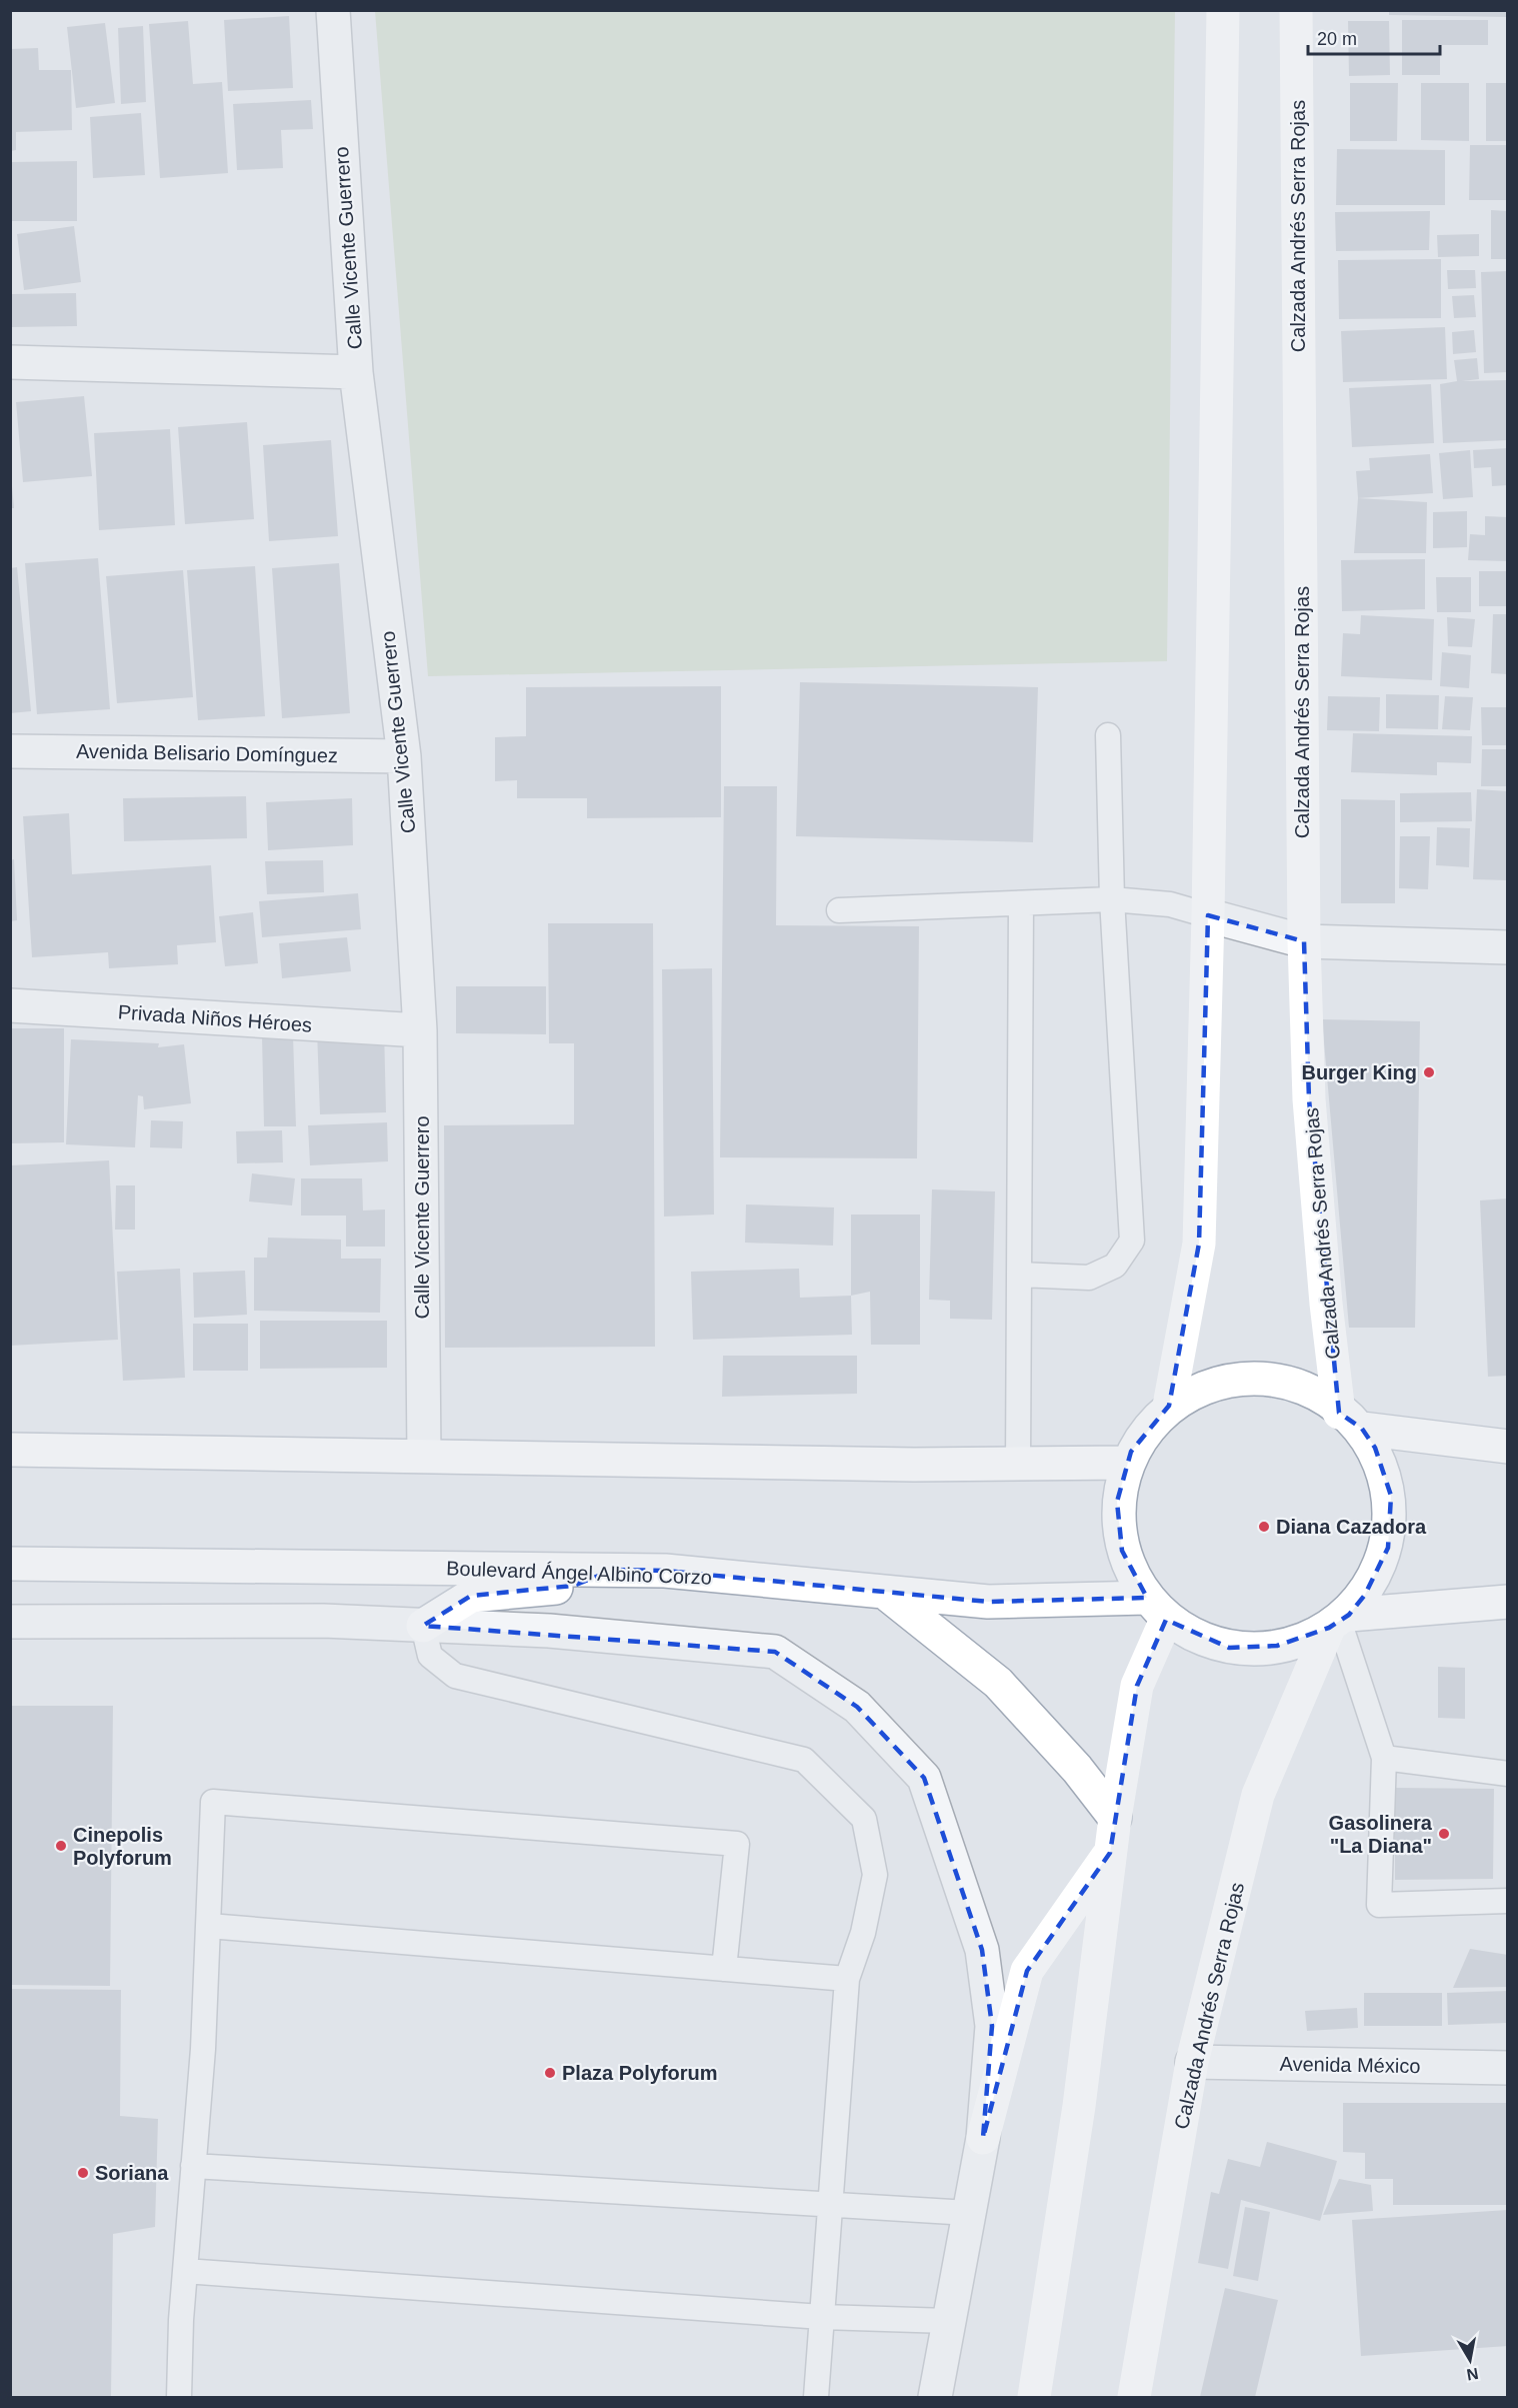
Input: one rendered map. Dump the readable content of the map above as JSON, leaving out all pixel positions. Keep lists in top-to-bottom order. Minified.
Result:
{"streets":{"main road":["Calzada Andrés Serra Rojas","Boulevard Ángel Albino Corzo"],"street":["Calle Vicente Guerrero","Avenida Belisario Domínguez","Privada Niños Héroes","Avenida México"]},"crossings":[["Calzada Andrés Serra Rojas","Avenida México"],["Calle Vicente Guerrero","Avenida Belisario Domínguez"],["Calle Vicente Guerrero","Privada Niños Héroes"]],"places":["Burger King","Diana Cazadora","Gasolinera \"La Diana\"","Cinepolis Polyforum","Plaza Polyforum","Soriana"],"scale_bar":"20 m","north":"bottom"}
